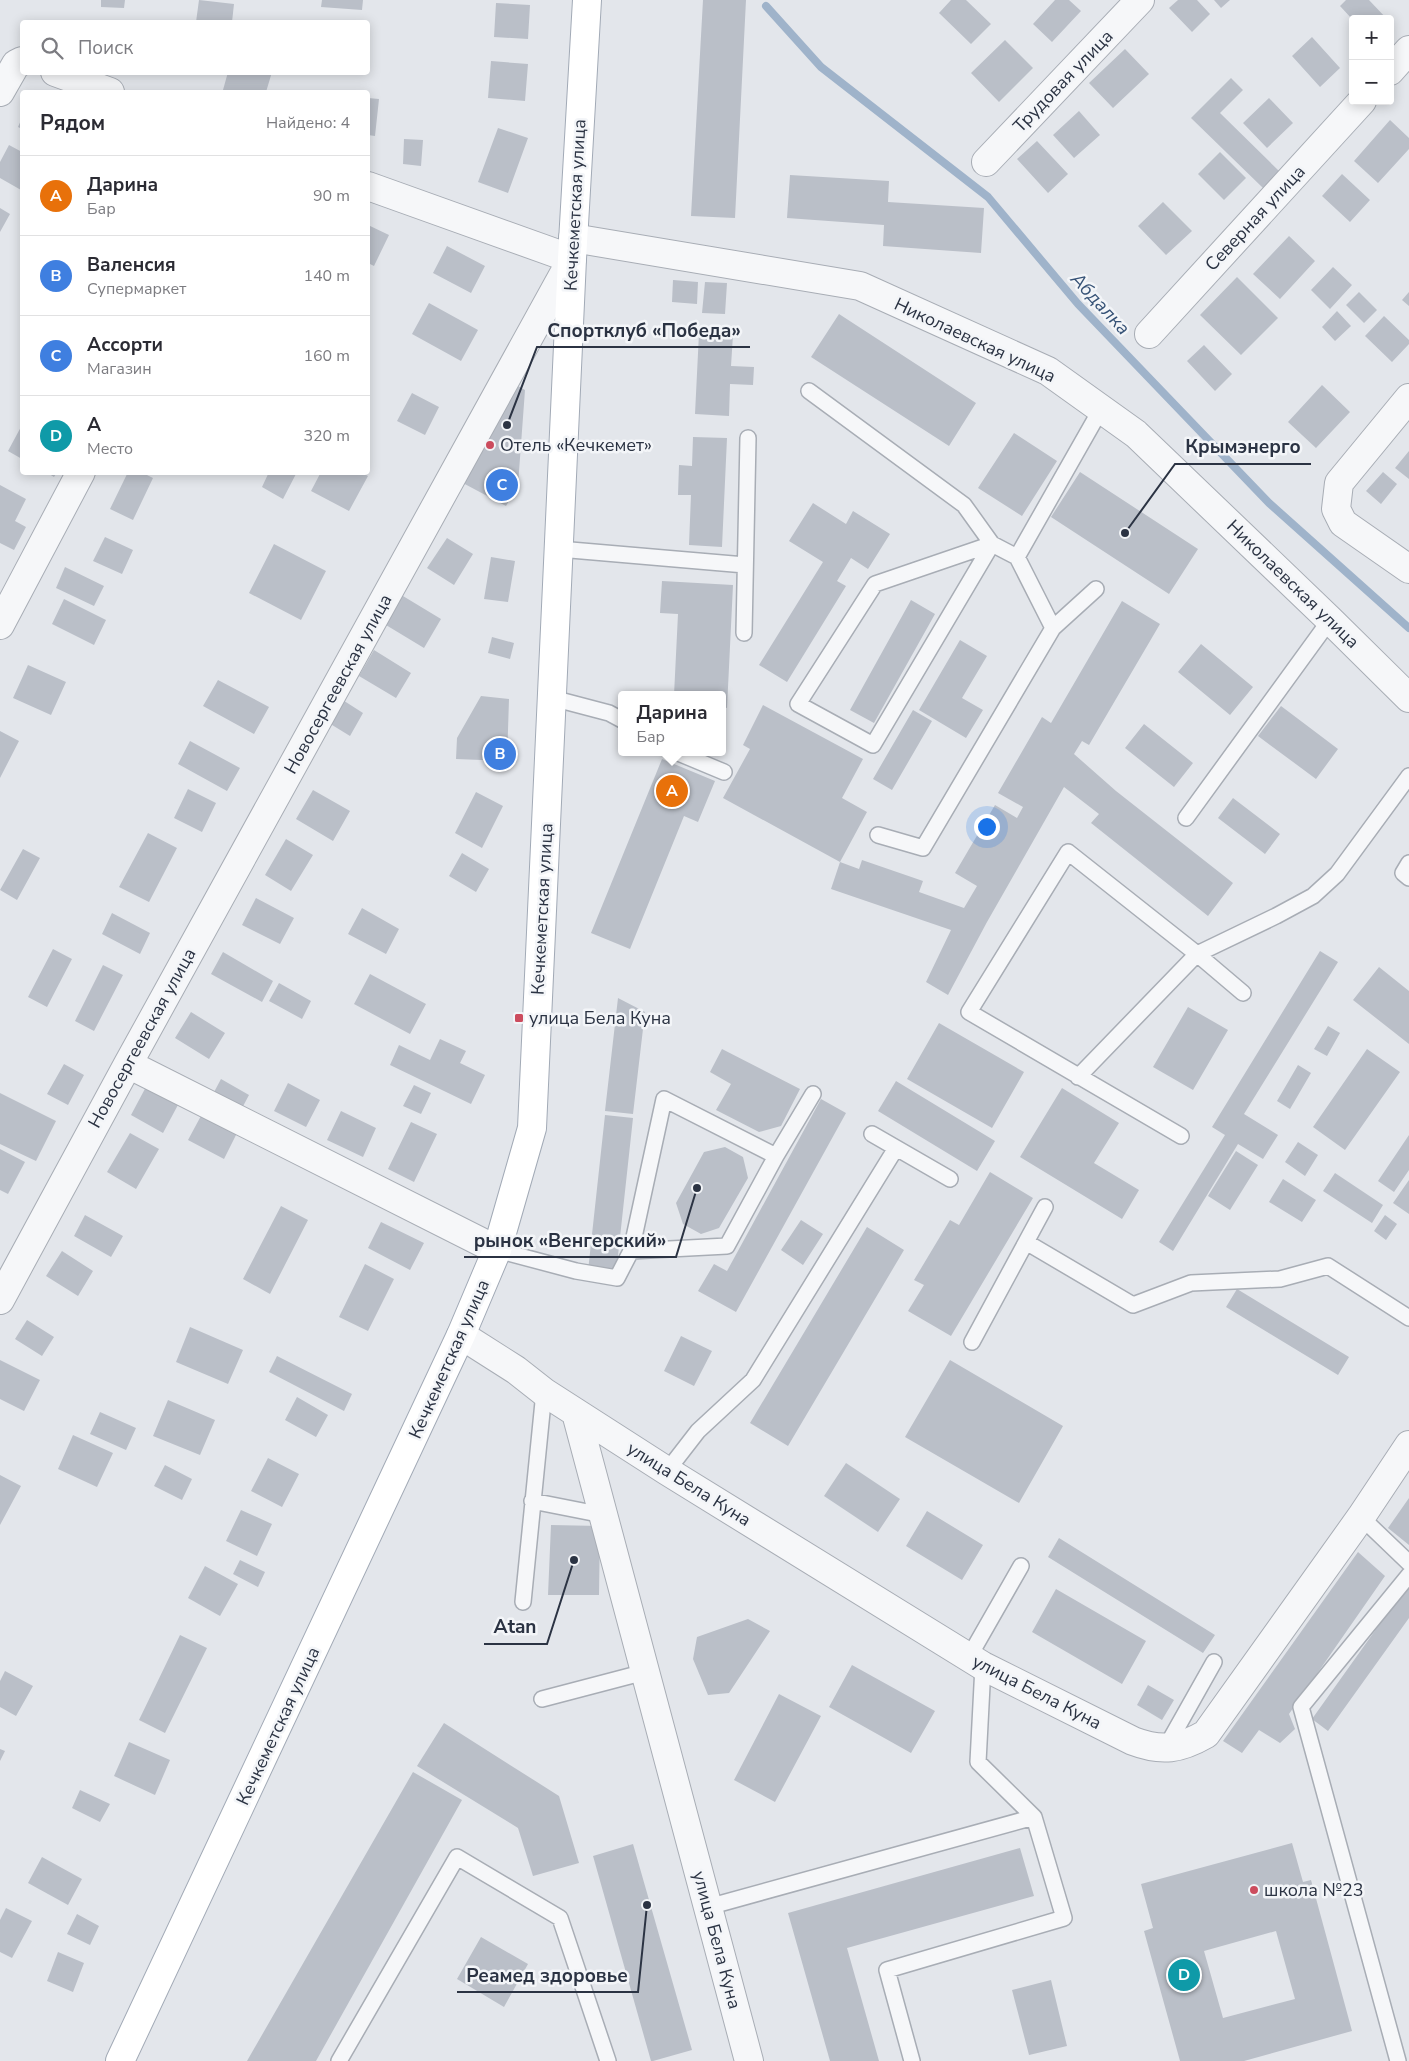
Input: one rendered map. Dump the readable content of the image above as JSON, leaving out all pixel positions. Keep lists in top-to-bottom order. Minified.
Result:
{"streets":{"main road":["Кечкеметская улица"],"street":["Трудовая улица","Северная улица","Николаевская улица","Новосергеевская улица","улица Бела Куна"]},"crossings":[["Кечкеметская улица","Николаевская улица"],["Кечкеметская улица","Новосергеевская улица"],["Кечкеметская улица","улица Бела Куна"],["Николаевская улица","Новосергеевская улица"]],"water":["Абдалка"],"places":{"other":["Спортклуб «Победа»","Отель «Кечкемет»","Крымэнерго","рынок «Венгерский»","Аtan","школа №23","Реамед здоровье"],"transit":["улица Бела Куна"]},"page":{"map_buttons":["+","−"],"search":"Поиск","heading":["Рядом","Найдено: 4"],"list":[{"mark":"A","name":"Дарина","note":"Бар","value":"90 m"},{"mark":"B","name":"Валенсия","note":"Супермаркет","value":"140 m"},{"mark":"C","name":"Ассорти","note":"Магазин","value":"160 m"},{"mark":"D","name":"А","note":"Место","value":"320 m"}],"pins":["C","B","A","D"],"popup":["Дарина","Бар"]}}
